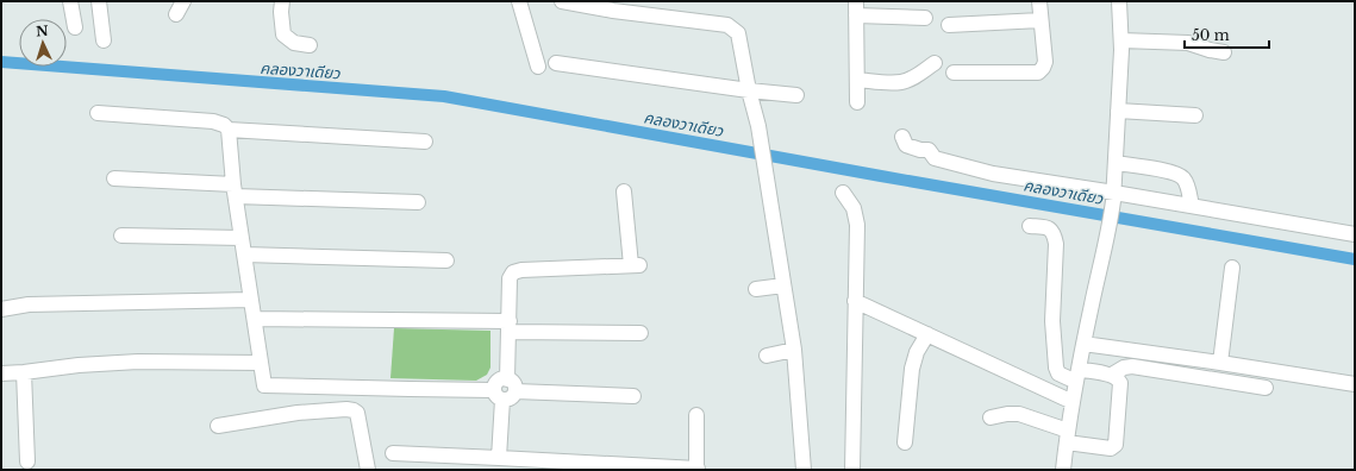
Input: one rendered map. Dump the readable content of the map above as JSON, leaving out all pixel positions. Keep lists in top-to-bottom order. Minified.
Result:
{"water":["คลองวาเดียว"],"scale_bar":"50 m","north":"top"}
